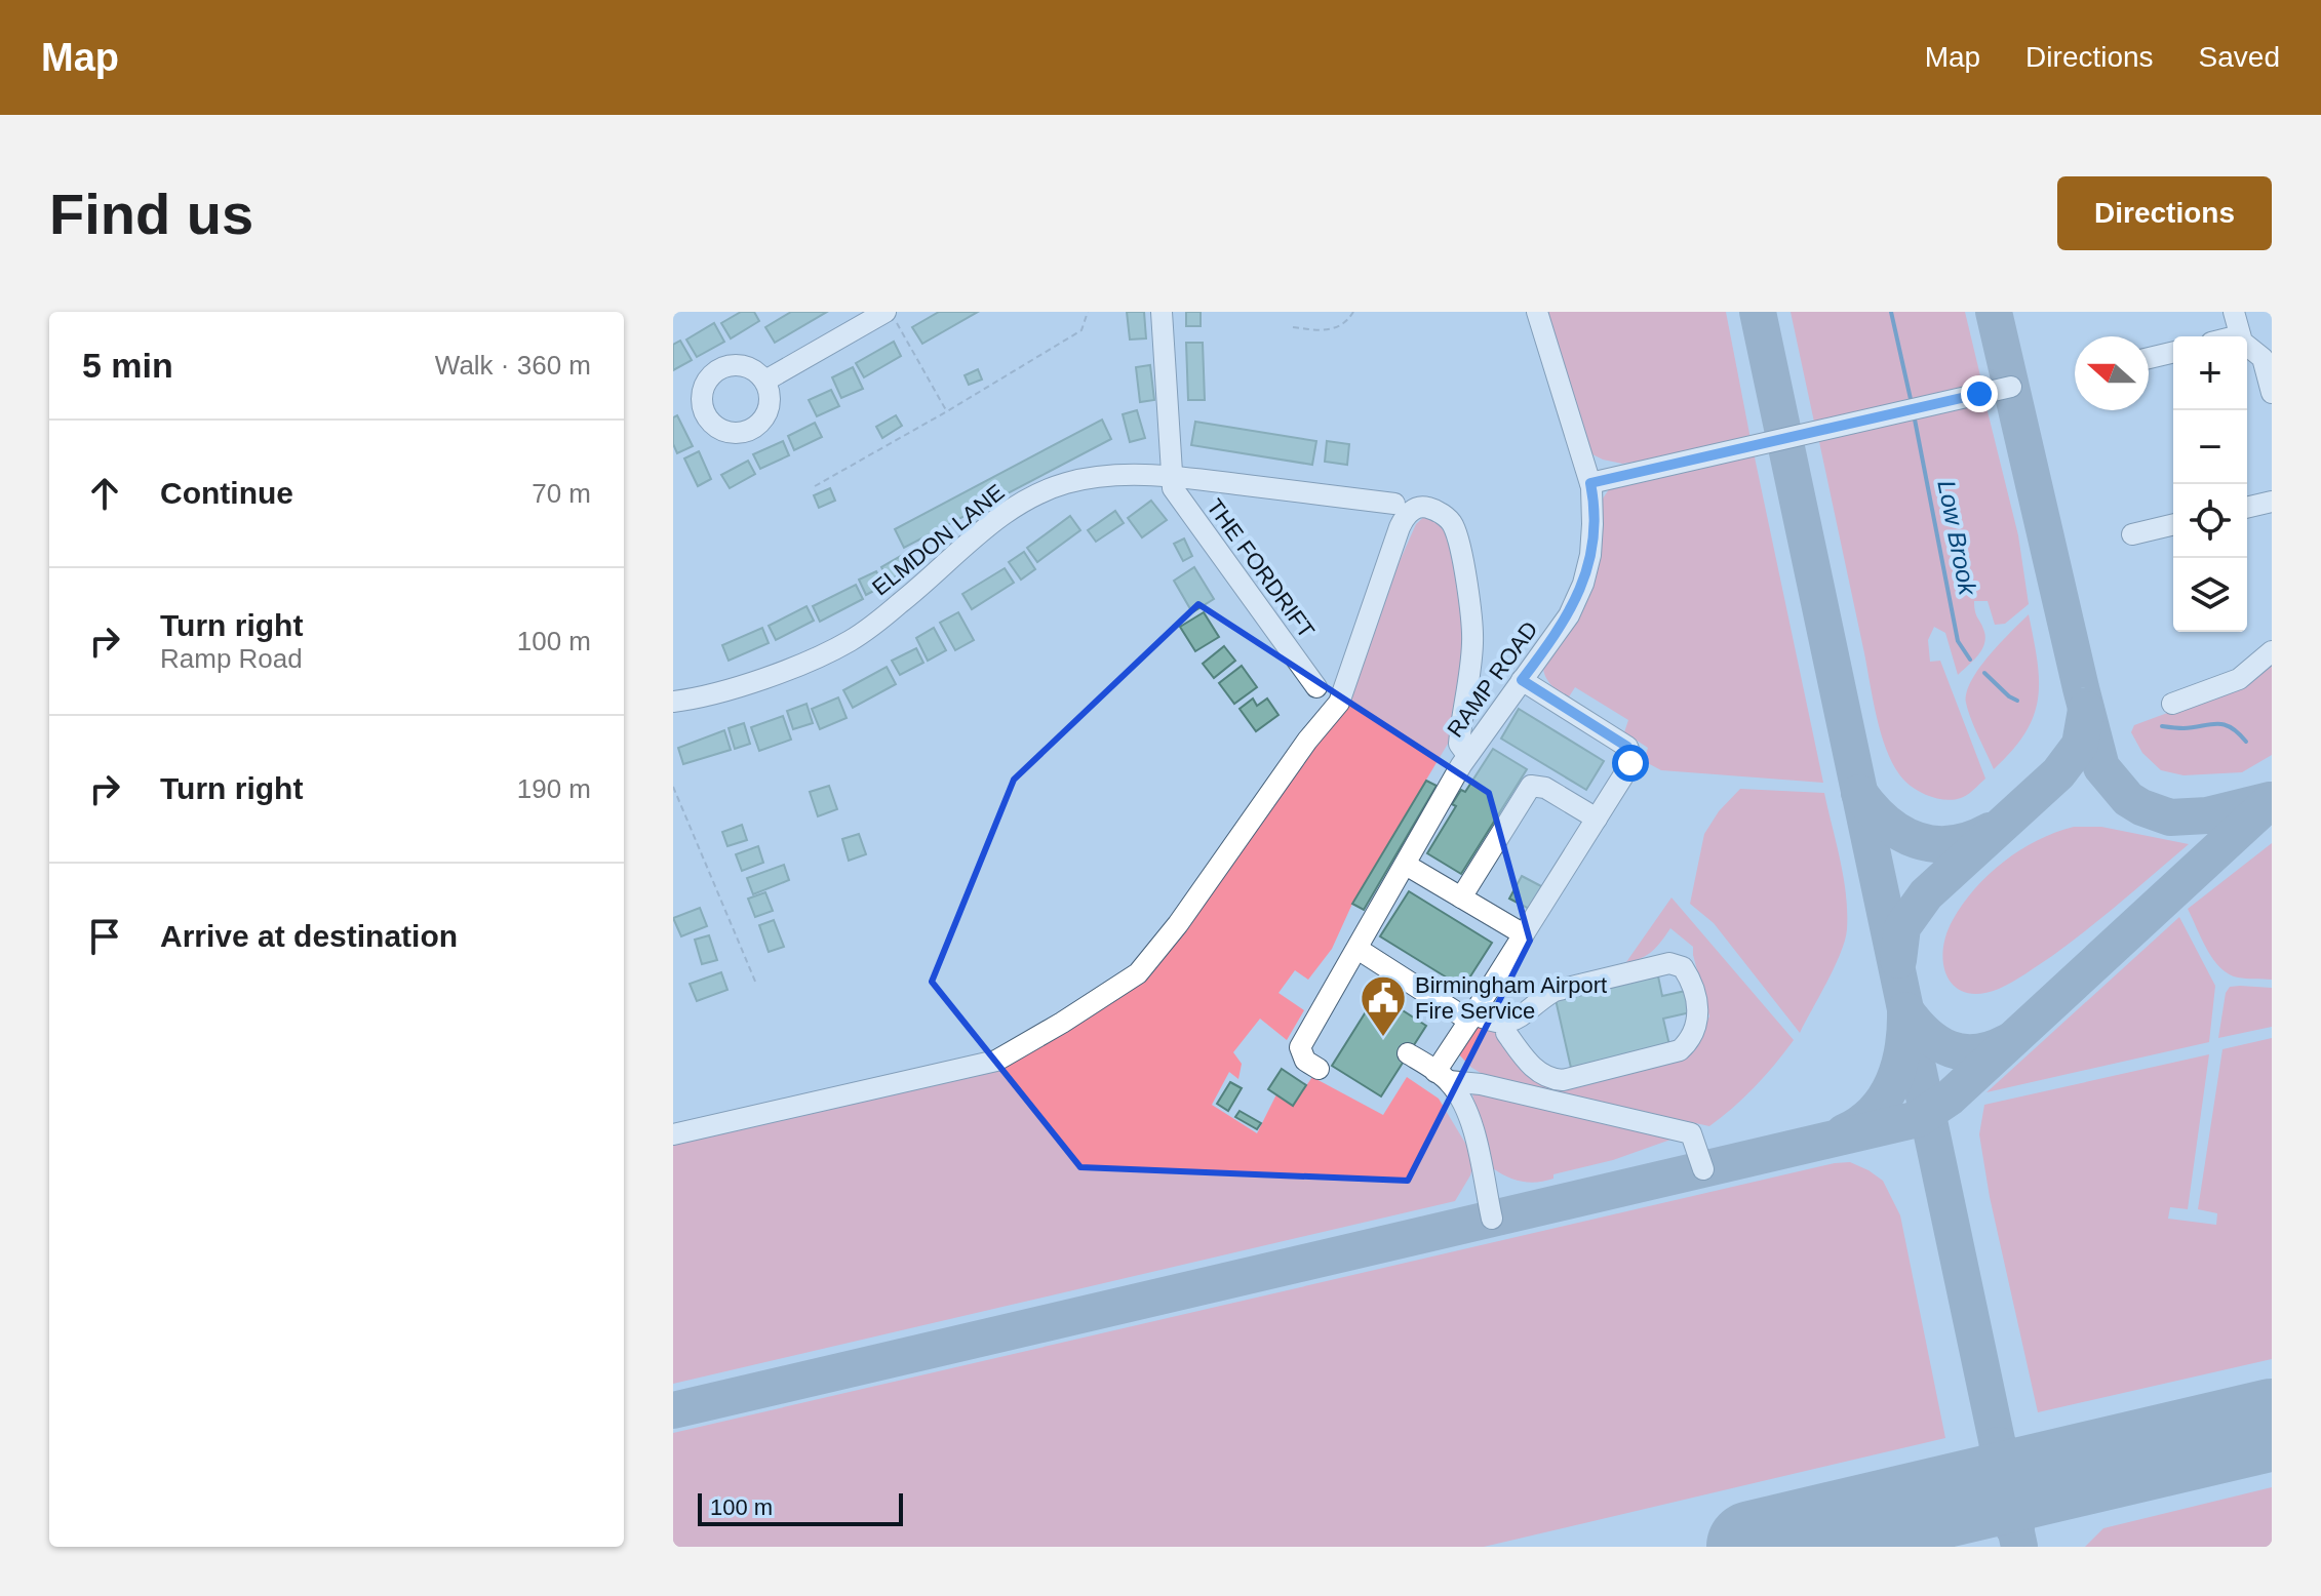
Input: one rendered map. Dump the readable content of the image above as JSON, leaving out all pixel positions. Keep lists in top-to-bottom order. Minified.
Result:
{"streets":{"street":["ELMDON LANE","THE FORDRIFT","RAMP ROAD"]},"crossings":[["ELMDON LANE","THE FORDRIFT"]],"water":["Low Brook"],"places":{"public building":["Birmingham Airport Fire Service"]},"scale_bar":"100 m","north":"left","page":{"header":"Map","nav":["Map","Directions","Saved"],"buttons":"Directions","title":"Find us","heading":["5 min","Walk · 360 m"],"map_buttons":["+","−"],"list":[["Continue","70 m"],["Turn right","Ramp Road","100 m"],["Turn right","190 m"],"Arrive at destination"],"scale":"100 m"}}
